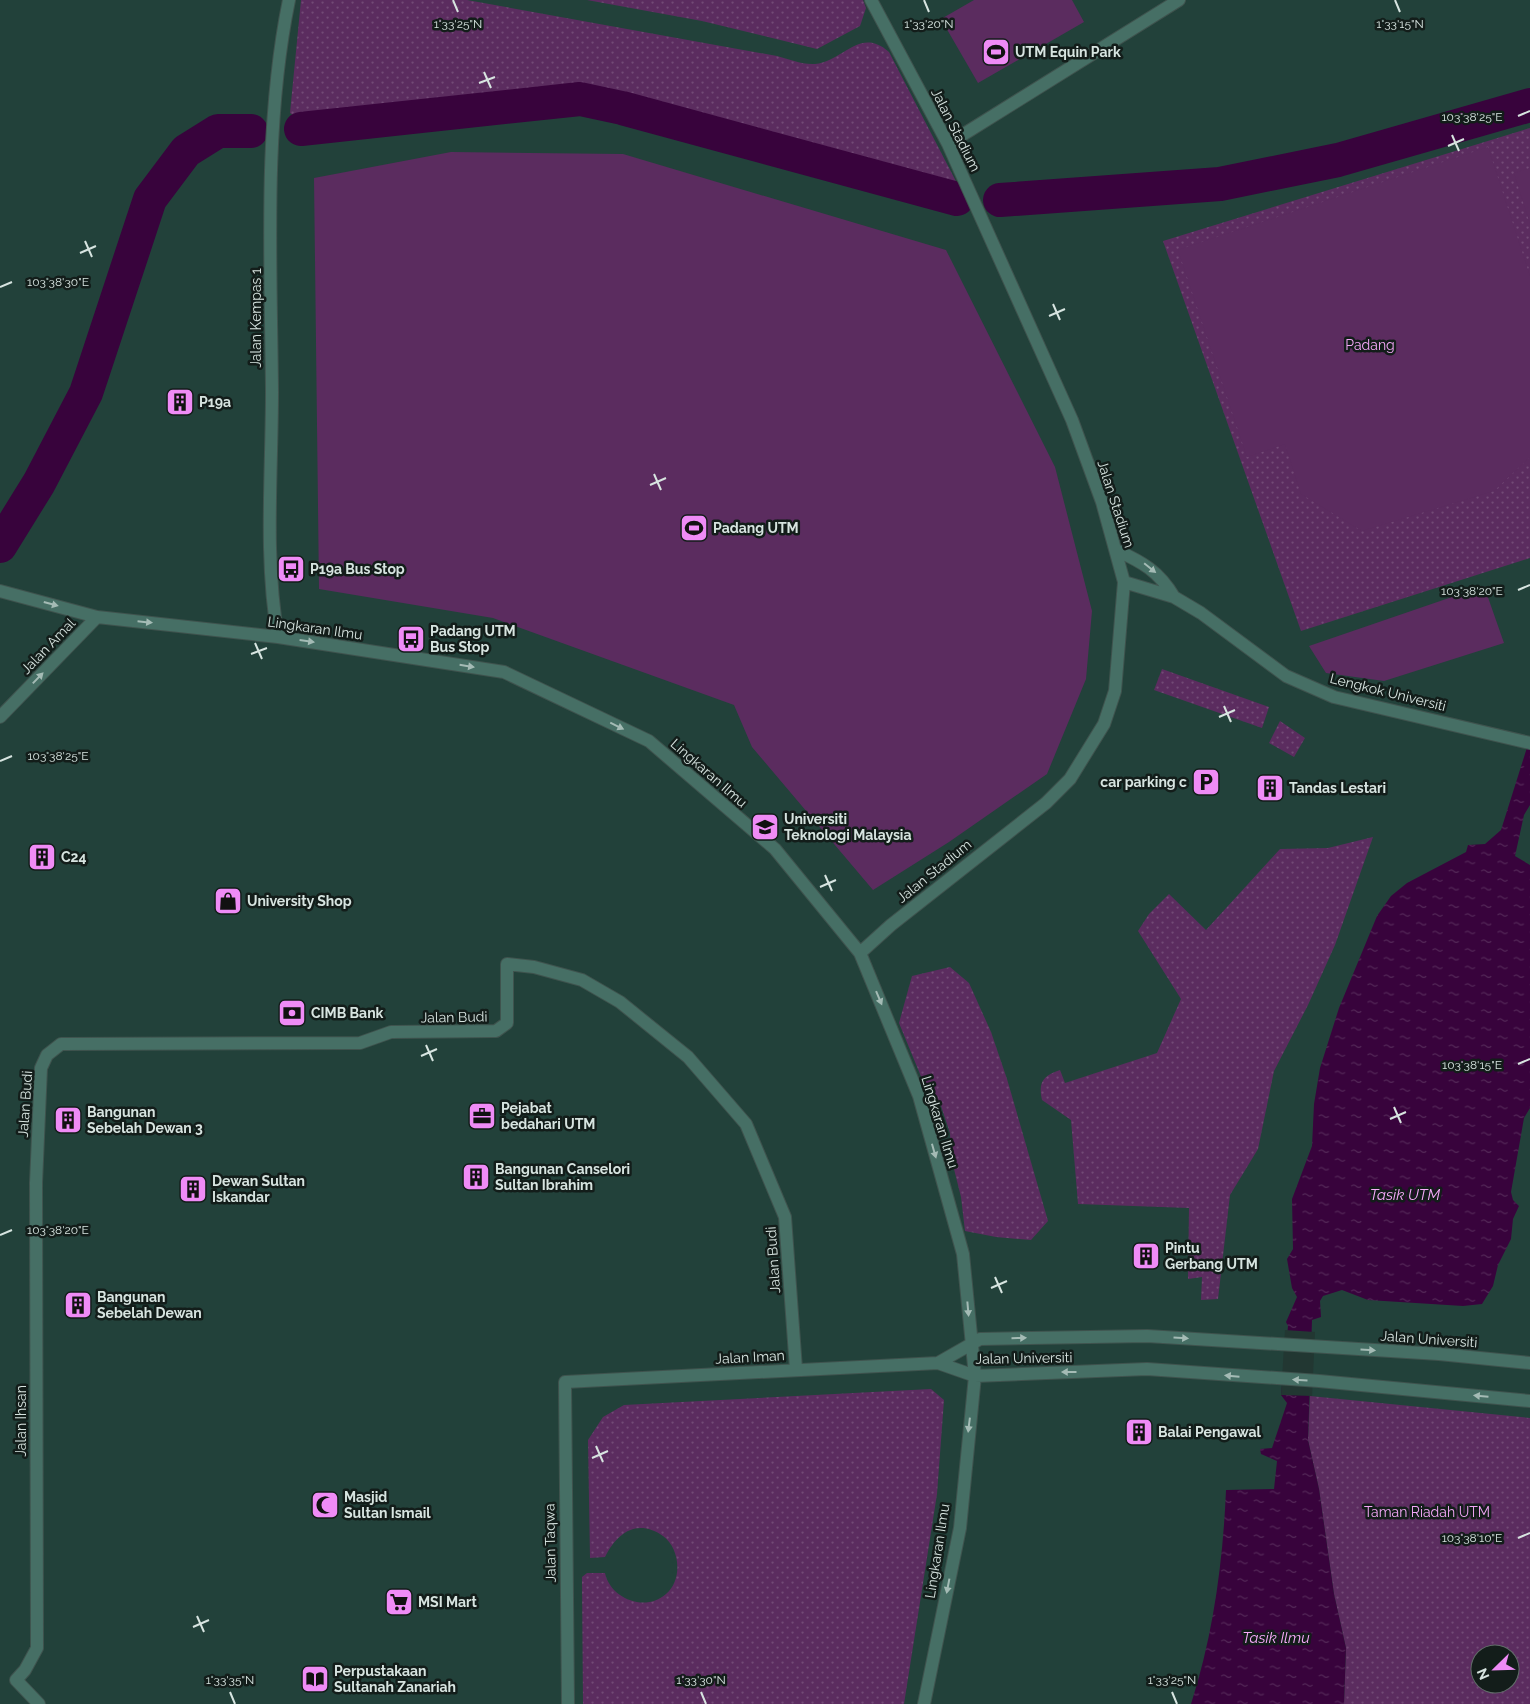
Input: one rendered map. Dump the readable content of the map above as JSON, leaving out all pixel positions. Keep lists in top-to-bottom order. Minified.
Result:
{"streets":{"street":["Jalan Stadium","Jalan Kempas 1","Lingkaran Ilmu","Jalan Amal","Lengkok Universiti","Jalan Budi","Jalan Universiti","Jalan Iman","Jalan Ihsan","Jalan Taqwa"]},"crossings":[["Jalan Stadium","Lingkaran Ilmu"],["Jalan Stadium","Lengkok Universiti"],["Jalan Kempas 1","Lingkaran Ilmu"],["Lingkaran Ilmu","Jalan Amal"],["Lingkaran Ilmu","Jalan Universiti"],["Jalan Budi","Jalan Iman"],["Jalan Budi","Jalan Ihsan"],["Jalan Universiti","Jalan Iman"],["Jalan Iman","Jalan Taqwa"]],"one_way":["Lingkaran Ilmu","Jalan Amal"],"water":["Tasik UTM","Tasik Ilmu"],"parks":["Padang","Taman Riadah UTM"],"places":{"sports":["UTM Equin Park","Padang UTM"],"building":["P19a","Tandas Lestari","C24","Bangunan Sebelah Dewan 3","Bangunan Canselori Sultan Ibrahim","Dewan Sultan Iskandar","Pintu Gerbang UTM","Bangunan Sebelah Dewan","Balai Pengawal"],"bus stop":["P19a Bus Stop","Padang UTM Bus Stop"],"parking":["car parking c"],"school or university":["Universiti Teknologi Malaysia"],"shop":["University Shop"],"bank":["CIMB Bank"],"office":["Pejabat bedahari UTM"],"mosque":["Masjid Sultan Ismail"],"supermarket":["MSI Mart"],"library":["Perpustakaan Sultanah Zanariah"]},"north":"bottom left","coordinates":["1°33'25\"N","1°33'20\"N","1°33'15\"N","103°38'25\"E","103°38'30\"E","103°38'20\"E","103°38'15\"E","103°38'10\"E","1°33'35\"N","1°33'30\"N"]}
